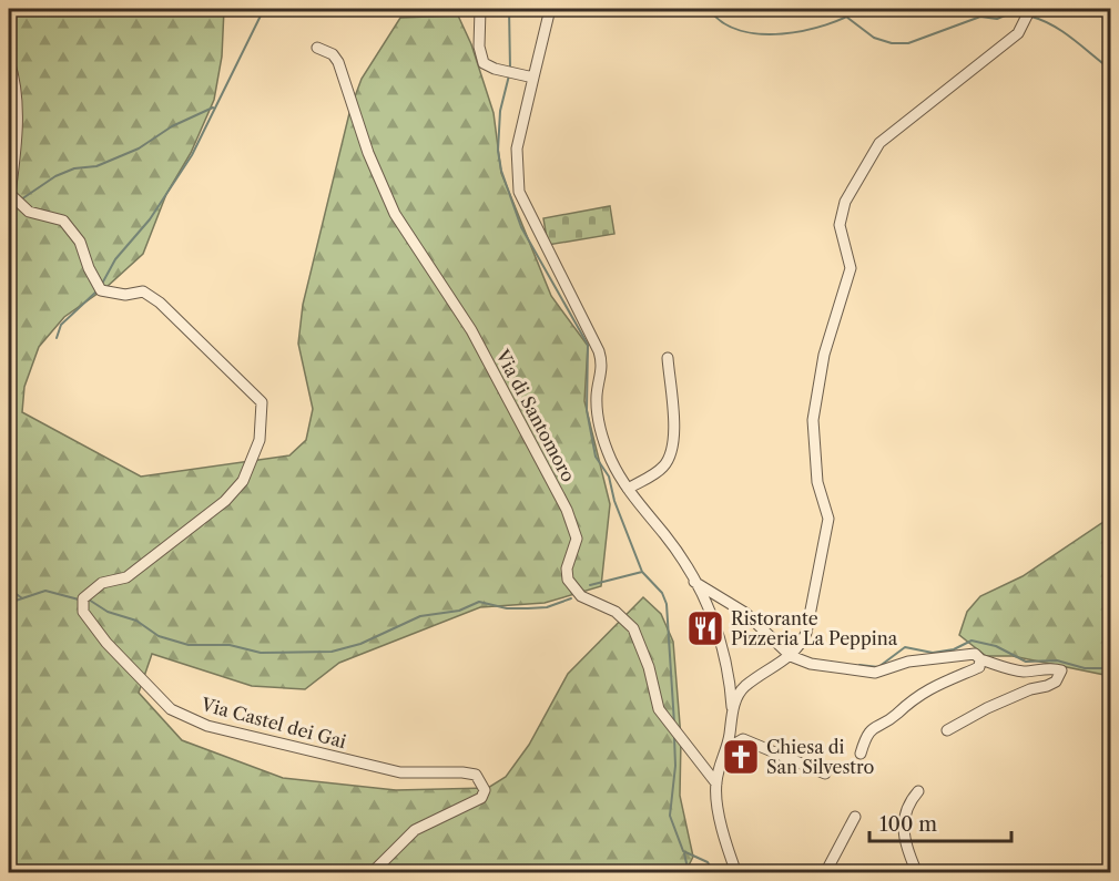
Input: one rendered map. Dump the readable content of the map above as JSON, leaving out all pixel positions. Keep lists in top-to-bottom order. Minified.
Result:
{"streets":{"street":["Via di Santomoro","Via Castel dei Gai"]},"places":{"restaurant":["Ristorante Pizzeria La Peppina"],"church":["Chiesa di San Silvestro"]},"scale_bar":"100 m"}
